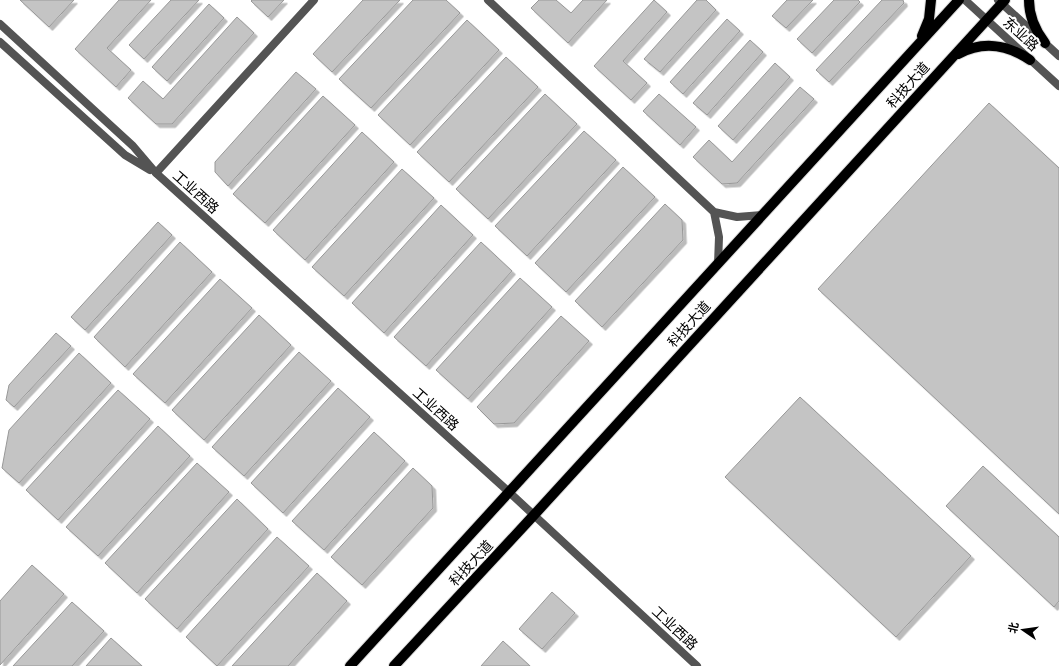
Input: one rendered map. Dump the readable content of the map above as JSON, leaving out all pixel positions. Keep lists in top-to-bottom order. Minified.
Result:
{"streets":{"main road":["科技大道"],"street":["东业路","工业西路"]},"crossings":[["东业路","科技大道"],["科技大道","工业西路"]],"north":"left"}
